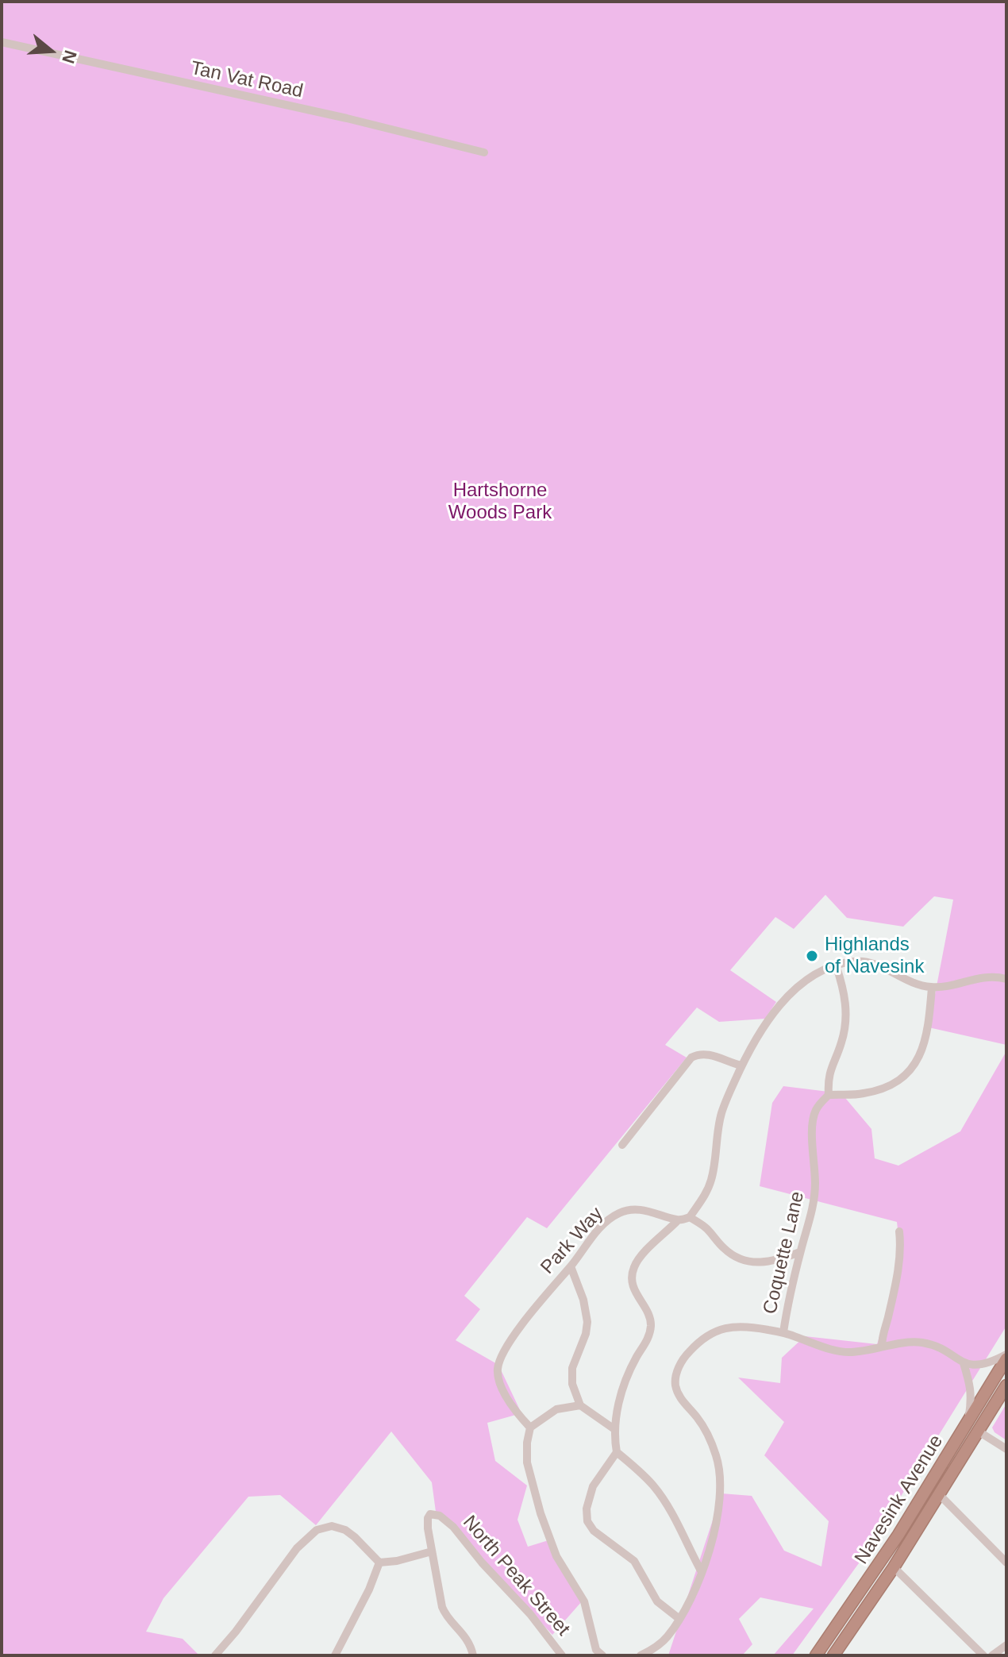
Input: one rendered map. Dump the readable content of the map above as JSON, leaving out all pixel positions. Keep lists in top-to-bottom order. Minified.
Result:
{"streets":{"highway":["Navesink Avenue"],"street":["Tan Vat Road","Park Way","Coquette Lane","North Peak Street"]},"parks":["Hartshorne Woods Park"],"places":["Highlands of Navesink"],"north":"right"}
